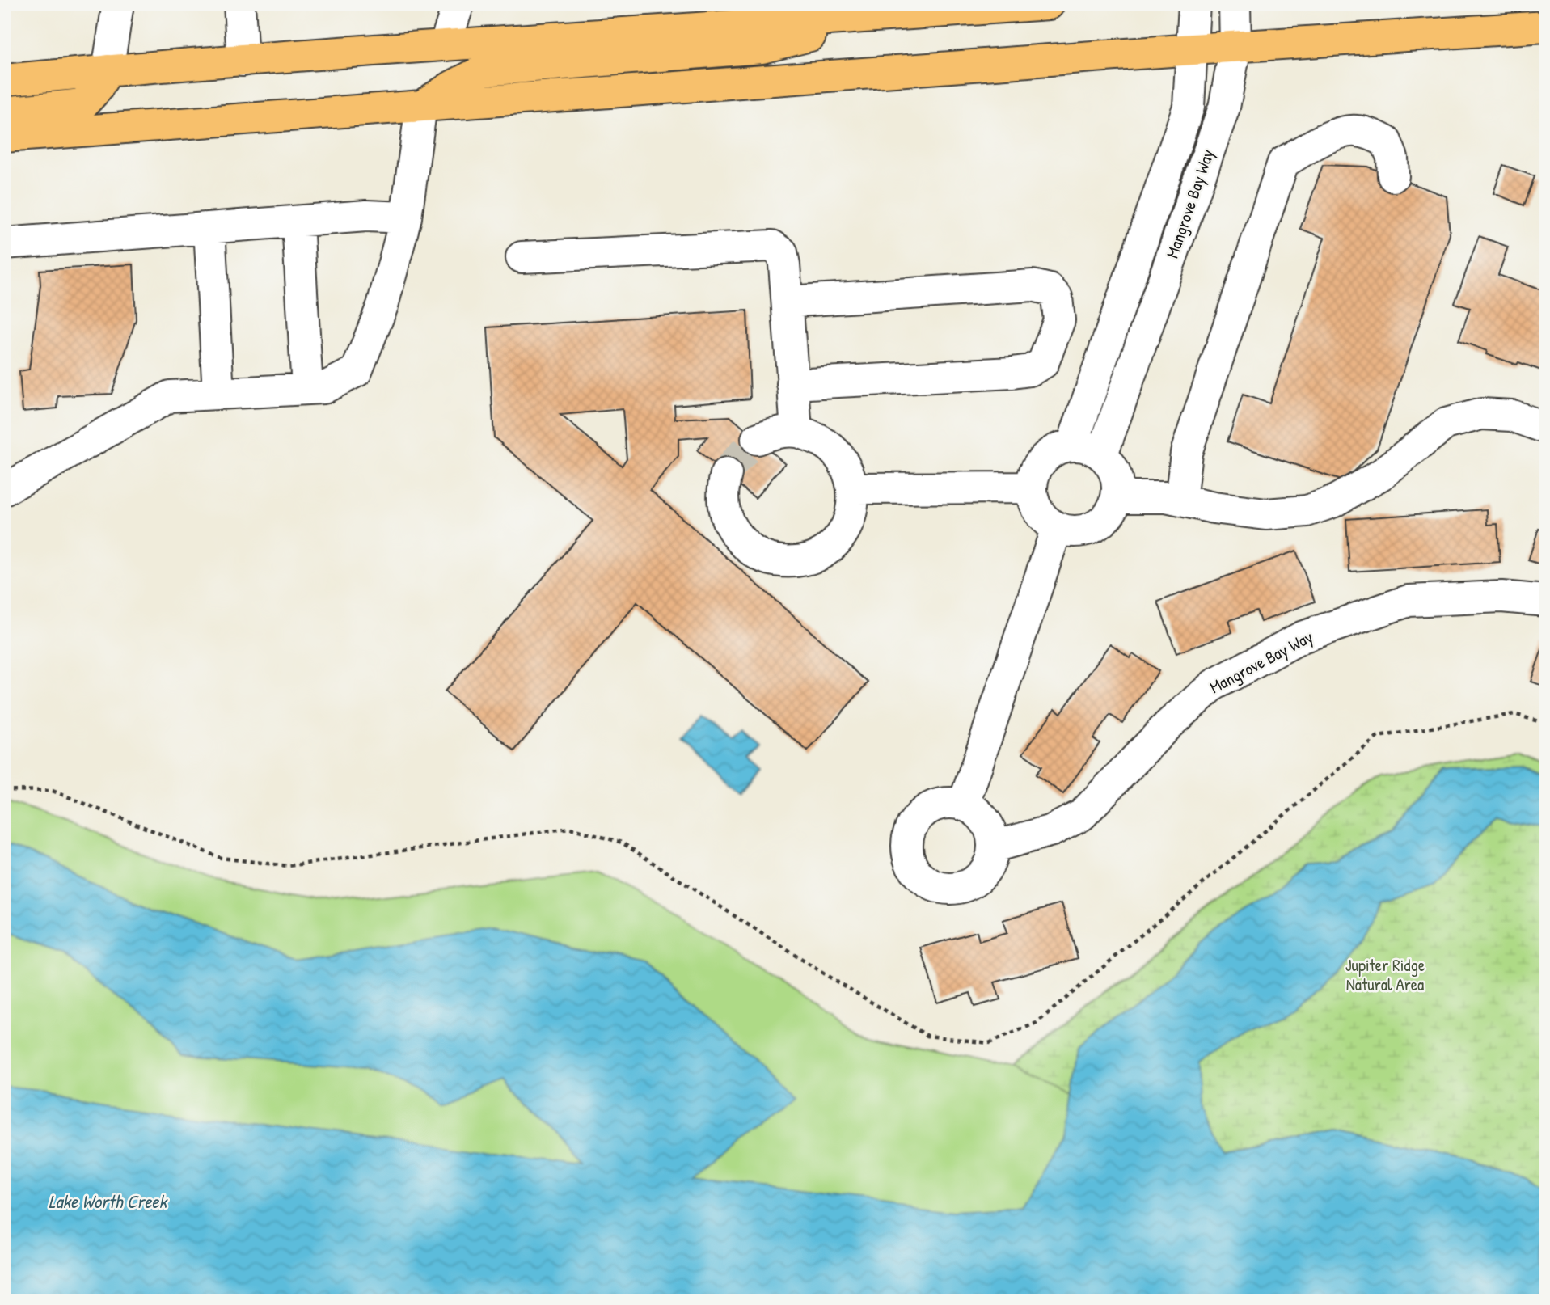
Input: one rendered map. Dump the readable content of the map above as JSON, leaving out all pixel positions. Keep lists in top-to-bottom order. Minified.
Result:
{"streets":{"street":["Mangrove Bay Way"]},"water":["Lake Worth Creek"],"parks":["Jupiter Ridge Natural Area"]}
